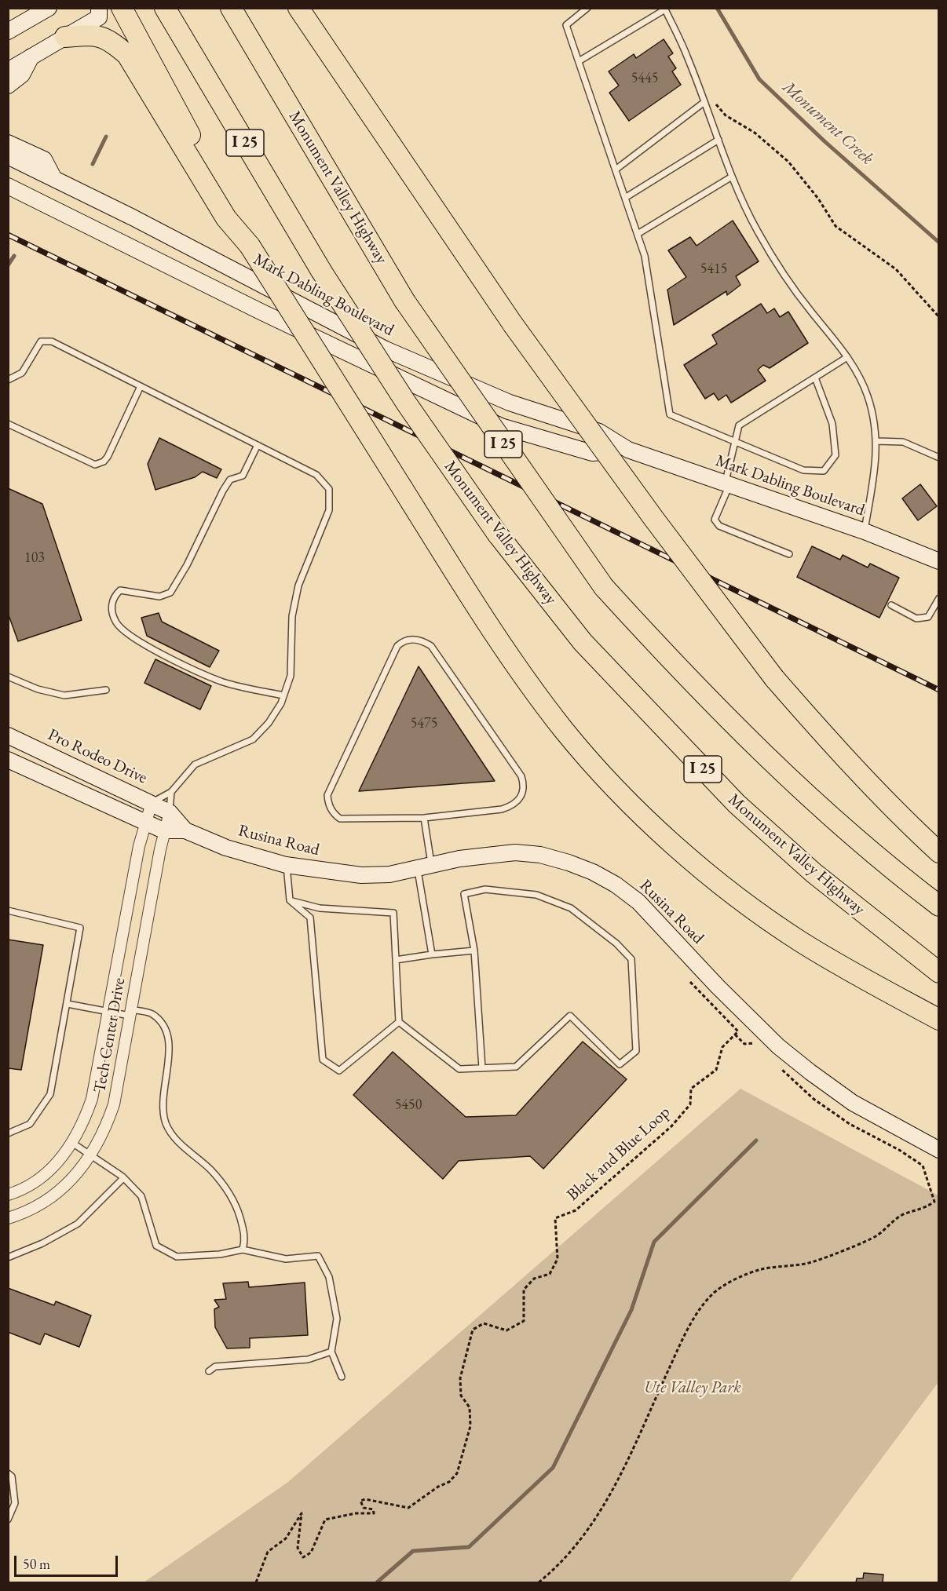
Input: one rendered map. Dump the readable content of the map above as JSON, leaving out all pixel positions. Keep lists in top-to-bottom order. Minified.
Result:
{"streets":{"highway":["I 25","Monument Valley Highway"],"street":["Mark Dabling Boulevard","Pro Rodeo Drive","Rusina Road","Tech Center Drive"],"path":["Black and Blue Loop"]},"crossings":[["Pro Rodeo Drive","Rusina Road"],["Pro Rodeo Drive","Tech Center Drive"],["Rusina Road","Tech Center Drive"]],"water":["Monument Creek"],"parks":["Ute Valley Park"],"house_numbers":["5445","5415","103","5475","5450"],"scale_bar":"50 m"}
